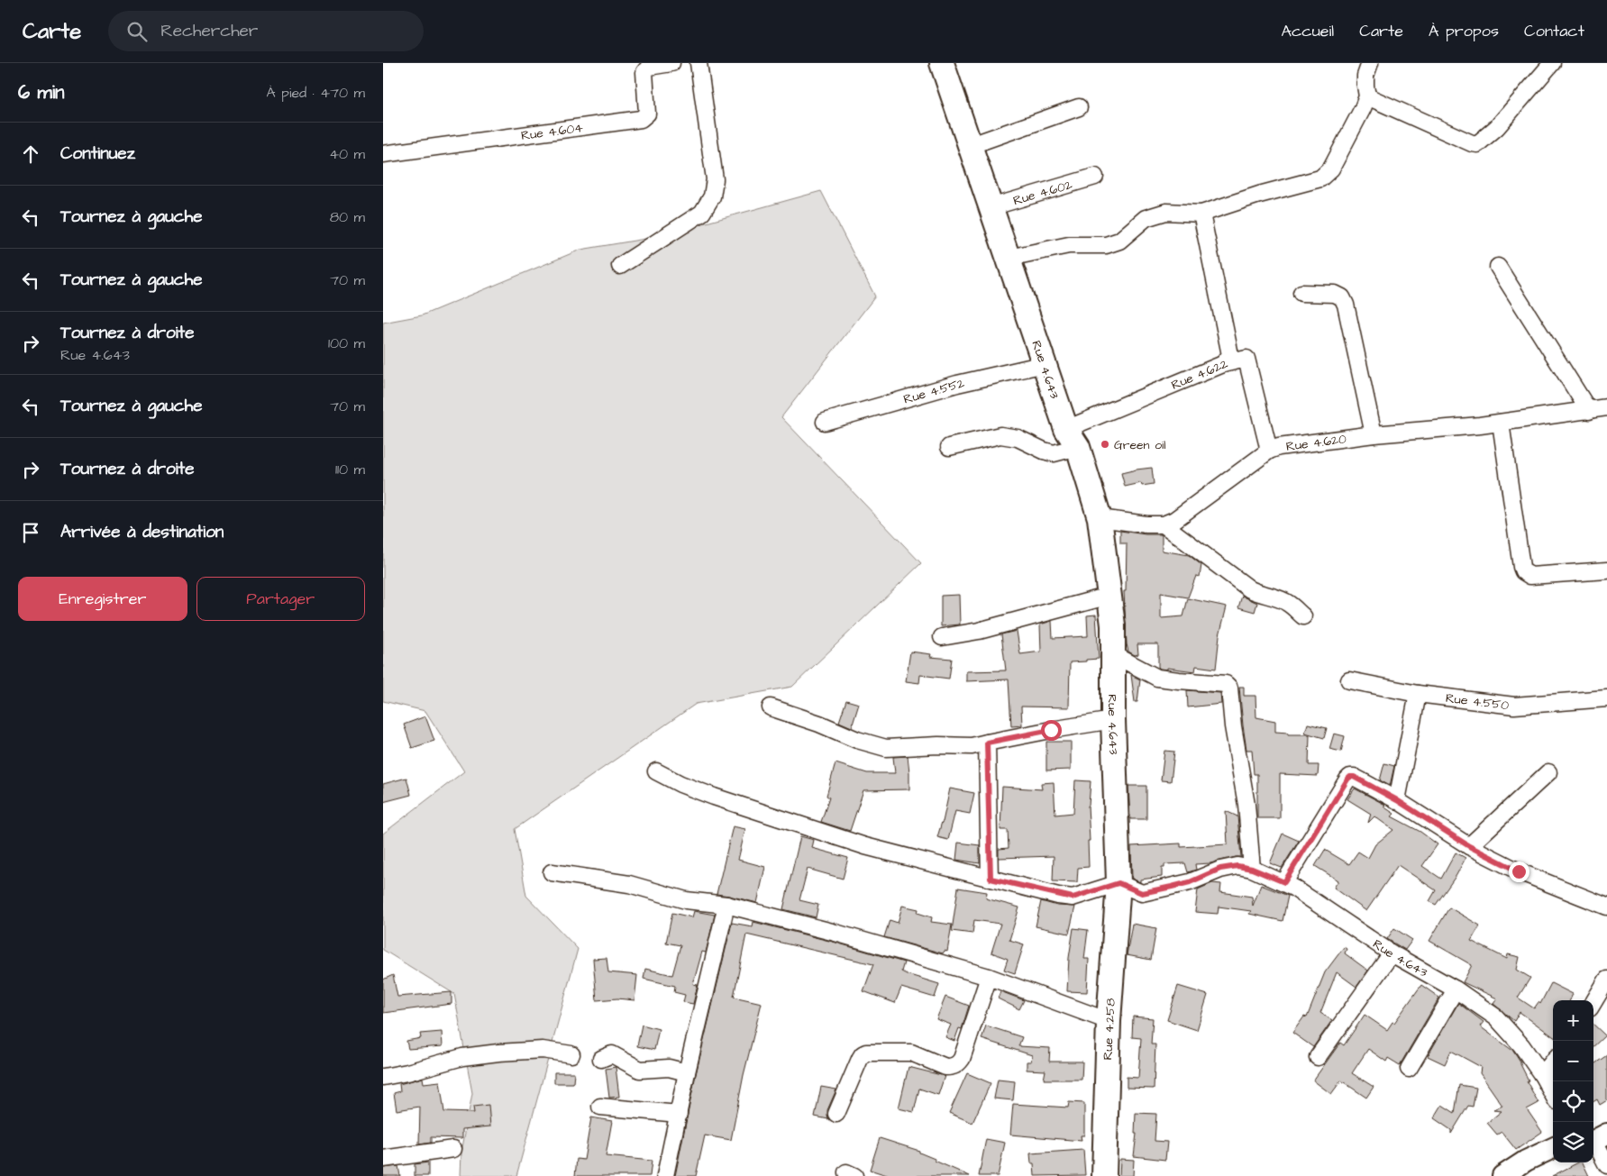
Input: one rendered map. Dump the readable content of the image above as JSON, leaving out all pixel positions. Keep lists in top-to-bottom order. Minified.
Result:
{"streets":{"highway":["Rue 4.643","Rue 4.258"],"street":["Rue 4.604","Rue 4.602","Rue 4.622","Rue 4.552","Rue 4.620","Rue 4.550"]},"crossings":[["Rue 4.602","Rue 4.643"],["Rue 4.643","Rue 4.622"],["Rue 4.643","Rue 4.552"],["Rue 4.643","Rue 4.258"],["Rue 4.622","Rue 4.620"]],"places":["Green oil"],"page":{"header":"Carte","search":"Rechercher","nav":["Accueil","Carte","À propos","Contact"],"heading":["6 min","À pied · 470 m"],"list":[["Continuez","40 m"],["Tournez à gauche","80 m"],["Tournez à gauche","70 m"],["Tournez à droite","Rue 4.643","100 m"],["Tournez à gauche","70 m"],["Tournez à droite","110 m"],"Arrivée à destination"],"buttons":["Enregistrer","Partager"],"map_buttons":["+","−"]}}
